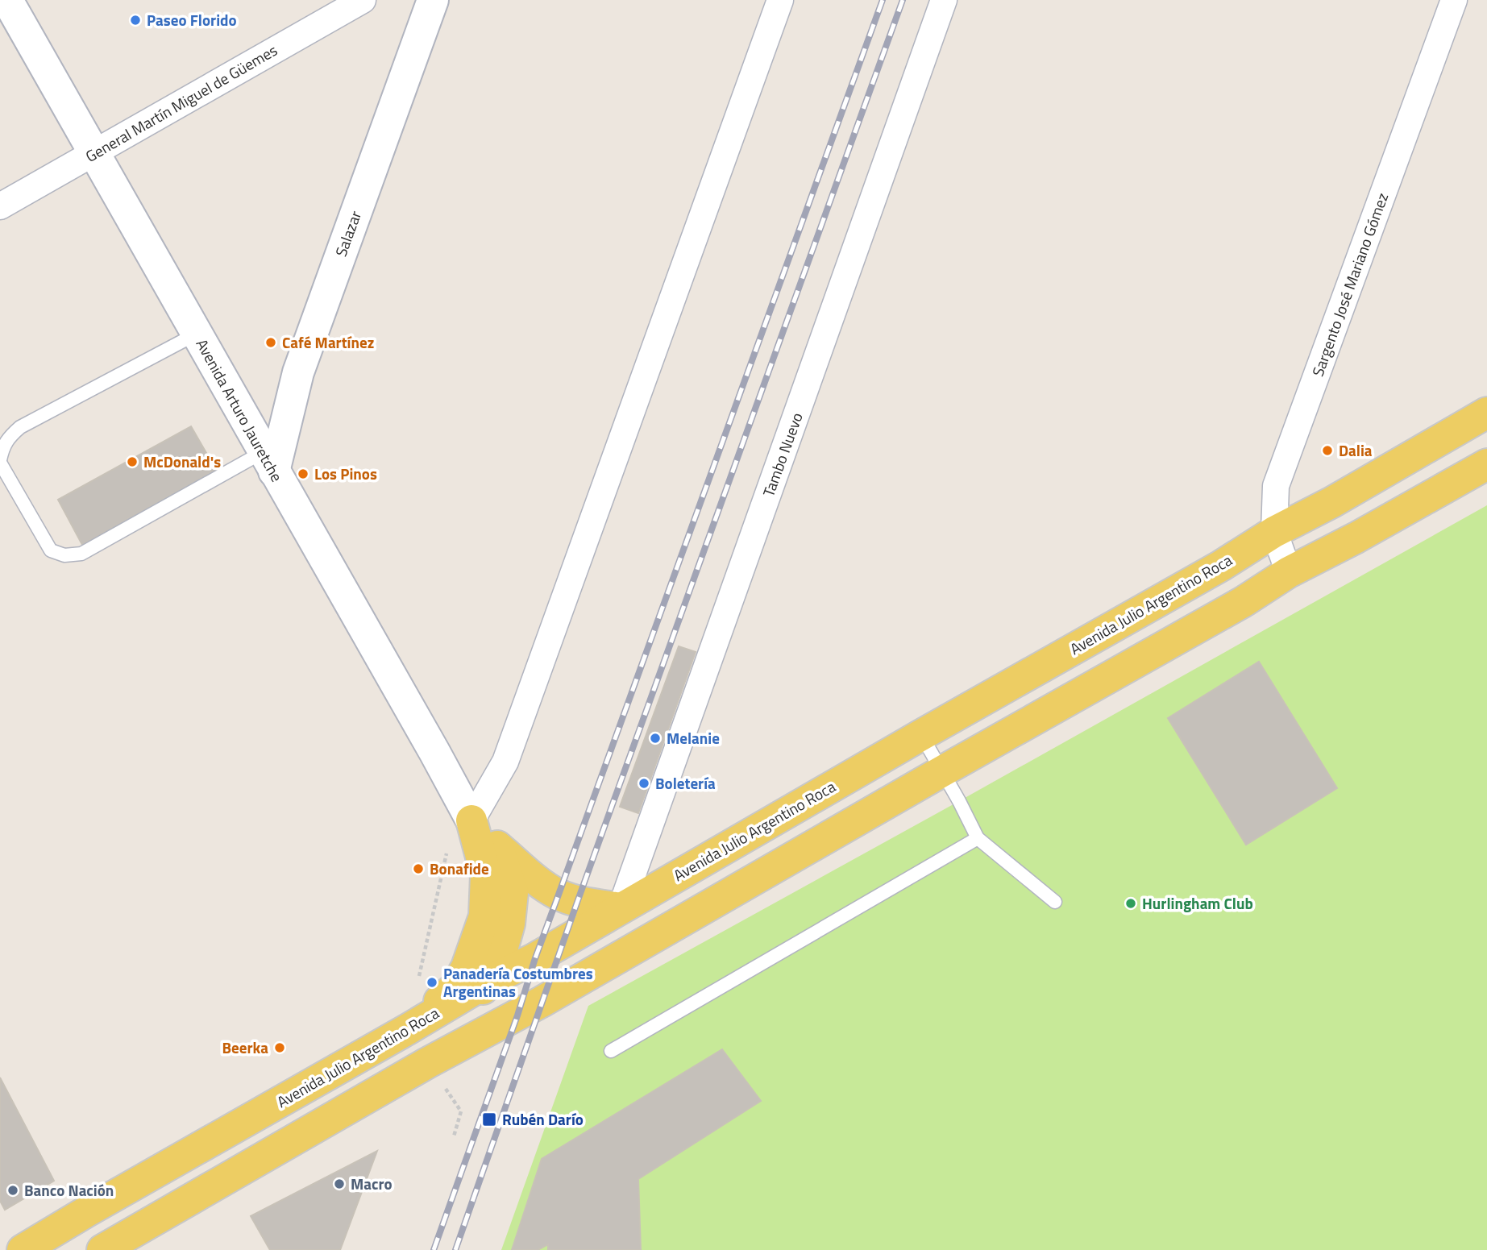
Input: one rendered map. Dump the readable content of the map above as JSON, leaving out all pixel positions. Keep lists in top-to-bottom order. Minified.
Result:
{"streets":{"main road":["Salazar","Avenida Arturo Jauretche","Avenida Julio Argentino Roca"],"street":["General Martín Miguel de Güemes","Sargento José Mariano Gómez","Tambo Nuevo"]},"crossings":[["General Martín Miguel de Güemes","Avenida Arturo Jauretche"],["Salazar","Avenida Arturo Jauretche"],["Sargento José Mariano Gómez","Avenida Julio Argentino Roca"],["Tambo Nuevo","Avenida Julio Argentino Roca"]],"places":{"other":["Paseo Florido","Café Martínez","Dalia","McDonald's","Los Pinos","Melanie","Boletería","Bonafide","Hurlingham Club","Panadería Costumbres Argentinas","Beerka","Macro","Banco Nación"],"transit":["Rubén Darío"]}}
